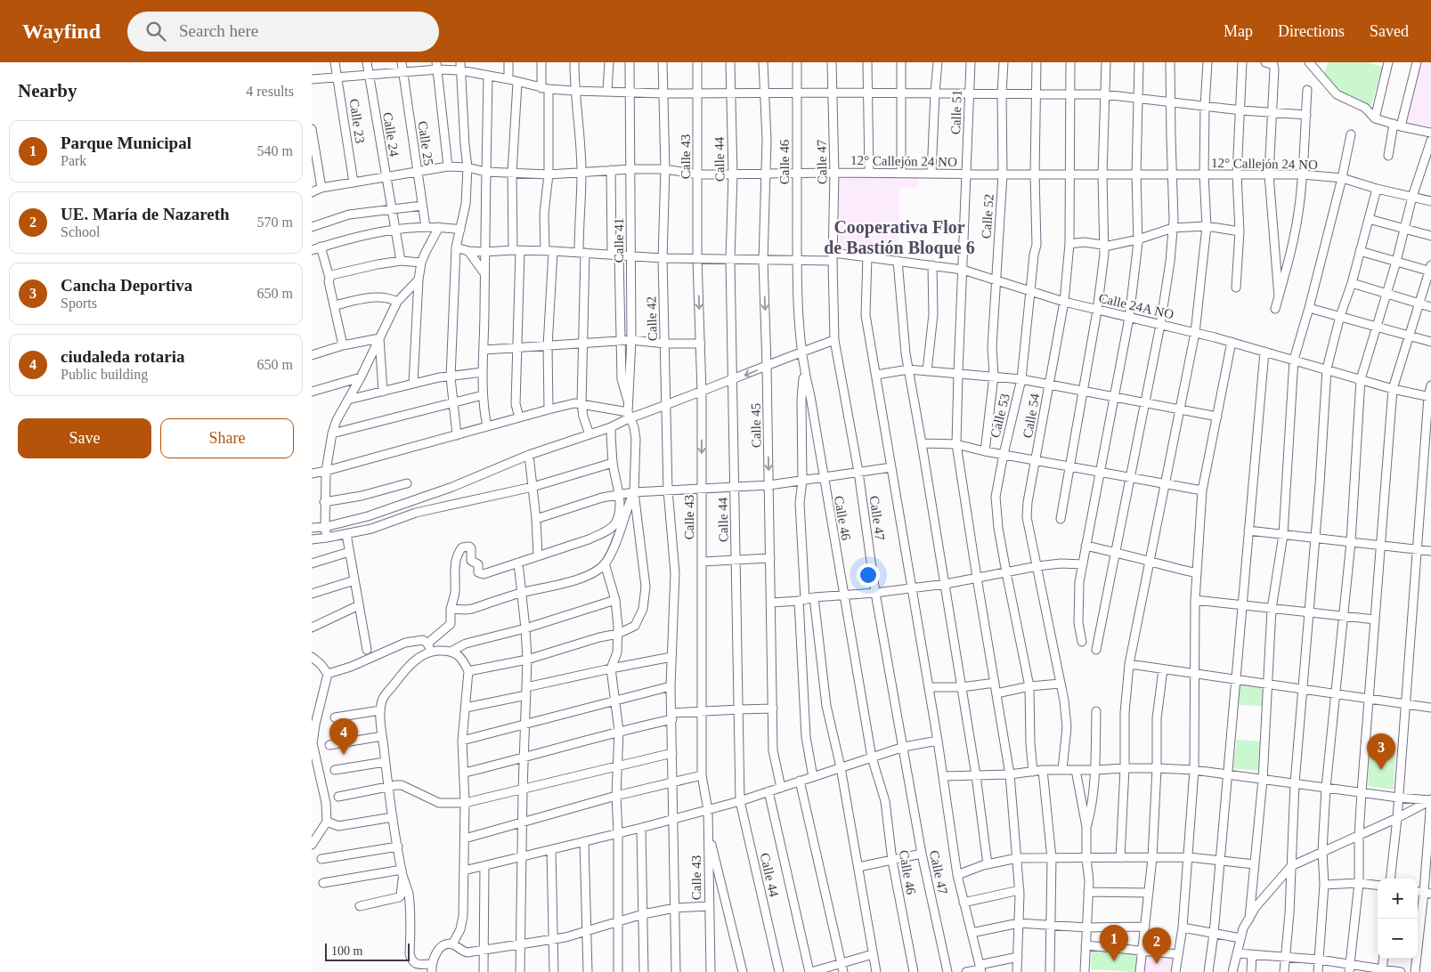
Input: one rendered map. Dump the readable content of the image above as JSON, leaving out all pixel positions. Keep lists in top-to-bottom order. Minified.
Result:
{"streets":{"street":["Calle 51","Calle 23","Calle 24","Calle 25","Calle 43","Calle 44","12° Callejón 24 NO","Calle 46","Calle 47","Calle 52","Calle 41","Calle 24A NO","Calle 42","Calle 53","Calle 54","Calle 45"]},"crossings":[["Calle 51","12° Callejón 24 NO"],["Calle 51","Calle 24A NO"],["Calle 23","12° Callejón 24 NO"],["Calle 24","12° Callejón 24 NO"],["Calle 25","12° Callejón 24 NO"],["Calle 43","12° Callejón 24 NO"],["Calle 43","Calle 24A NO"],["Calle 44","12° Callejón 24 NO"],["Calle 44","Calle 24A NO"],["12° Callejón 24 NO","Calle 46"],["12° Callejón 24 NO","Calle 47"],["12° Callejón 24 NO","Calle 52"],["12° Callejón 24 NO","Calle 41"],["12° Callejón 24 NO","Calle 42"],["12° Callejón 24 NO","Calle 53"],["12° Callejón 24 NO","Calle 54"],["12° Callejón 24 NO","Calle 45"],["Calle 46","Calle 24A NO"],["Calle 47","Calle 24A NO"],["Calle 52","Calle 24A NO"],["Calle 41","Calle 24A NO"],["Calle 24A NO","Calle 42"],["Calle 24A NO","Calle 53"],["Calle 24A NO","Calle 54"],["Calle 24A NO","Calle 45"]],"districts":["Cooperativa Flor de Bastión Bloque 6"],"scale_bar":"100 m","page":{"header":"Wayfind","search":"Search here","nav":["Map","Directions","Saved"],"heading":["Nearby","4 results"],"list":[{"mark":"1","name":"Parque Municipal","note":"Park","value":"540 m"},{"mark":"2","name":"UE. María de Nazareth","note":"School","value":"570 m"},{"mark":"3","name":"Cancha Deportiva","note":"Sports","value":"650 m"},{"mark":"4","name":"ciudaleda rotaria","note":"Public building","value":"650 m"}],"buttons":["Save","Share"],"pins":["4","3","1","2"],"map_buttons":["+","−"],"scale":"100 m"}}
